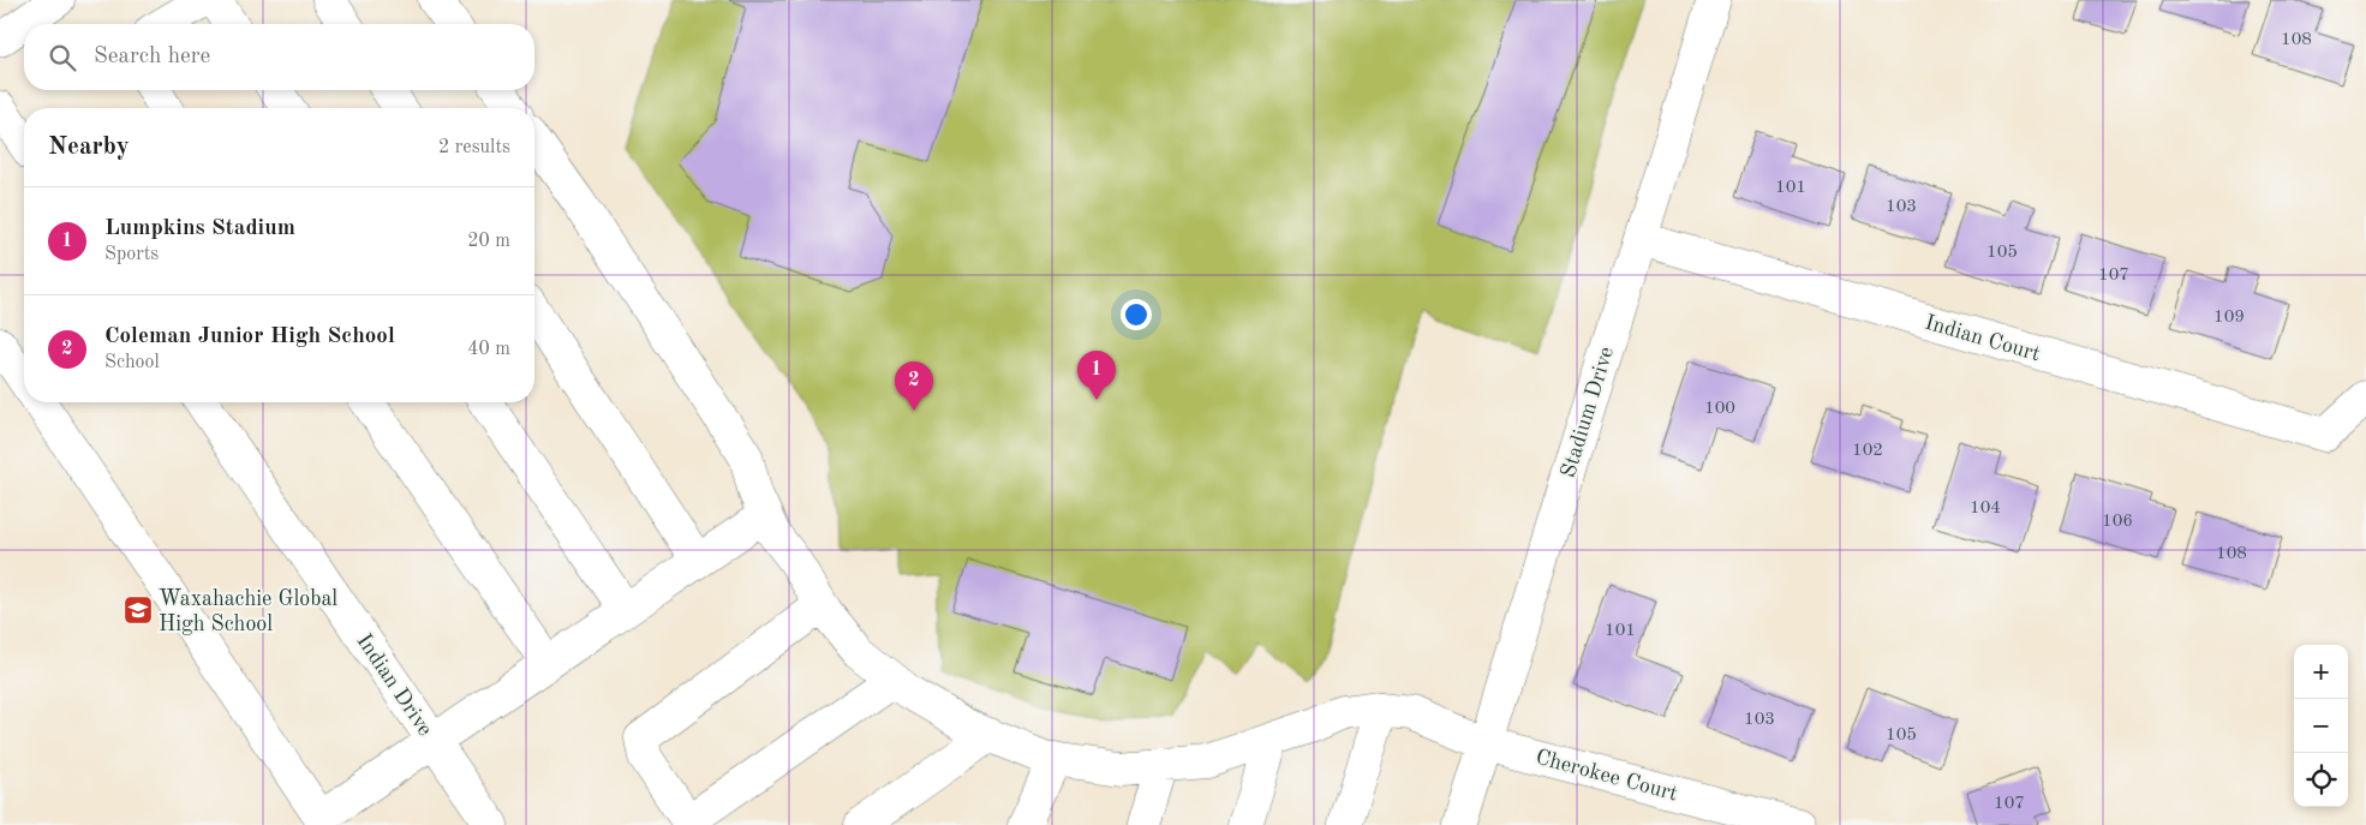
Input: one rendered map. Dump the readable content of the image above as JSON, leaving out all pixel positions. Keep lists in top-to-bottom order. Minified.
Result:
{"streets":{"street":["Indian Court","Stadium Drive","Indian Drive","Cherokee Court"]},"crossings":[["Indian Court","Stadium Drive"],["Stadium Drive","Cherokee Court"]],"places":{"school or university":["Waxahachie Global High School"]},"house_numbers":["108","101","103","105","107","109","100","102","104","106","108","101","103","105","107"],"page":{"search":"Search here","heading":["Nearby","2 results"],"list":[{"mark":"1","name":"Lumpkins Stadium","note":"Sports","value":"20 m"},{"mark":"2","name":"Coleman Junior High School","note":"School","value":"40 m"}],"pins":["1","2"],"map_buttons":["+","−"]}}
